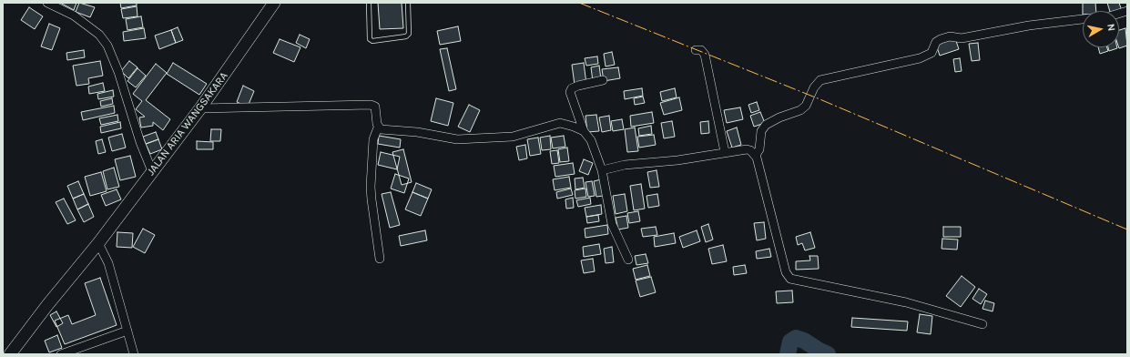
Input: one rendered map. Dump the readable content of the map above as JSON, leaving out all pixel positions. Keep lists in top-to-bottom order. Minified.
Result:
{"streets":{"street":["JALAN ARIA WANGSAKARA"]},"north":"right"}
